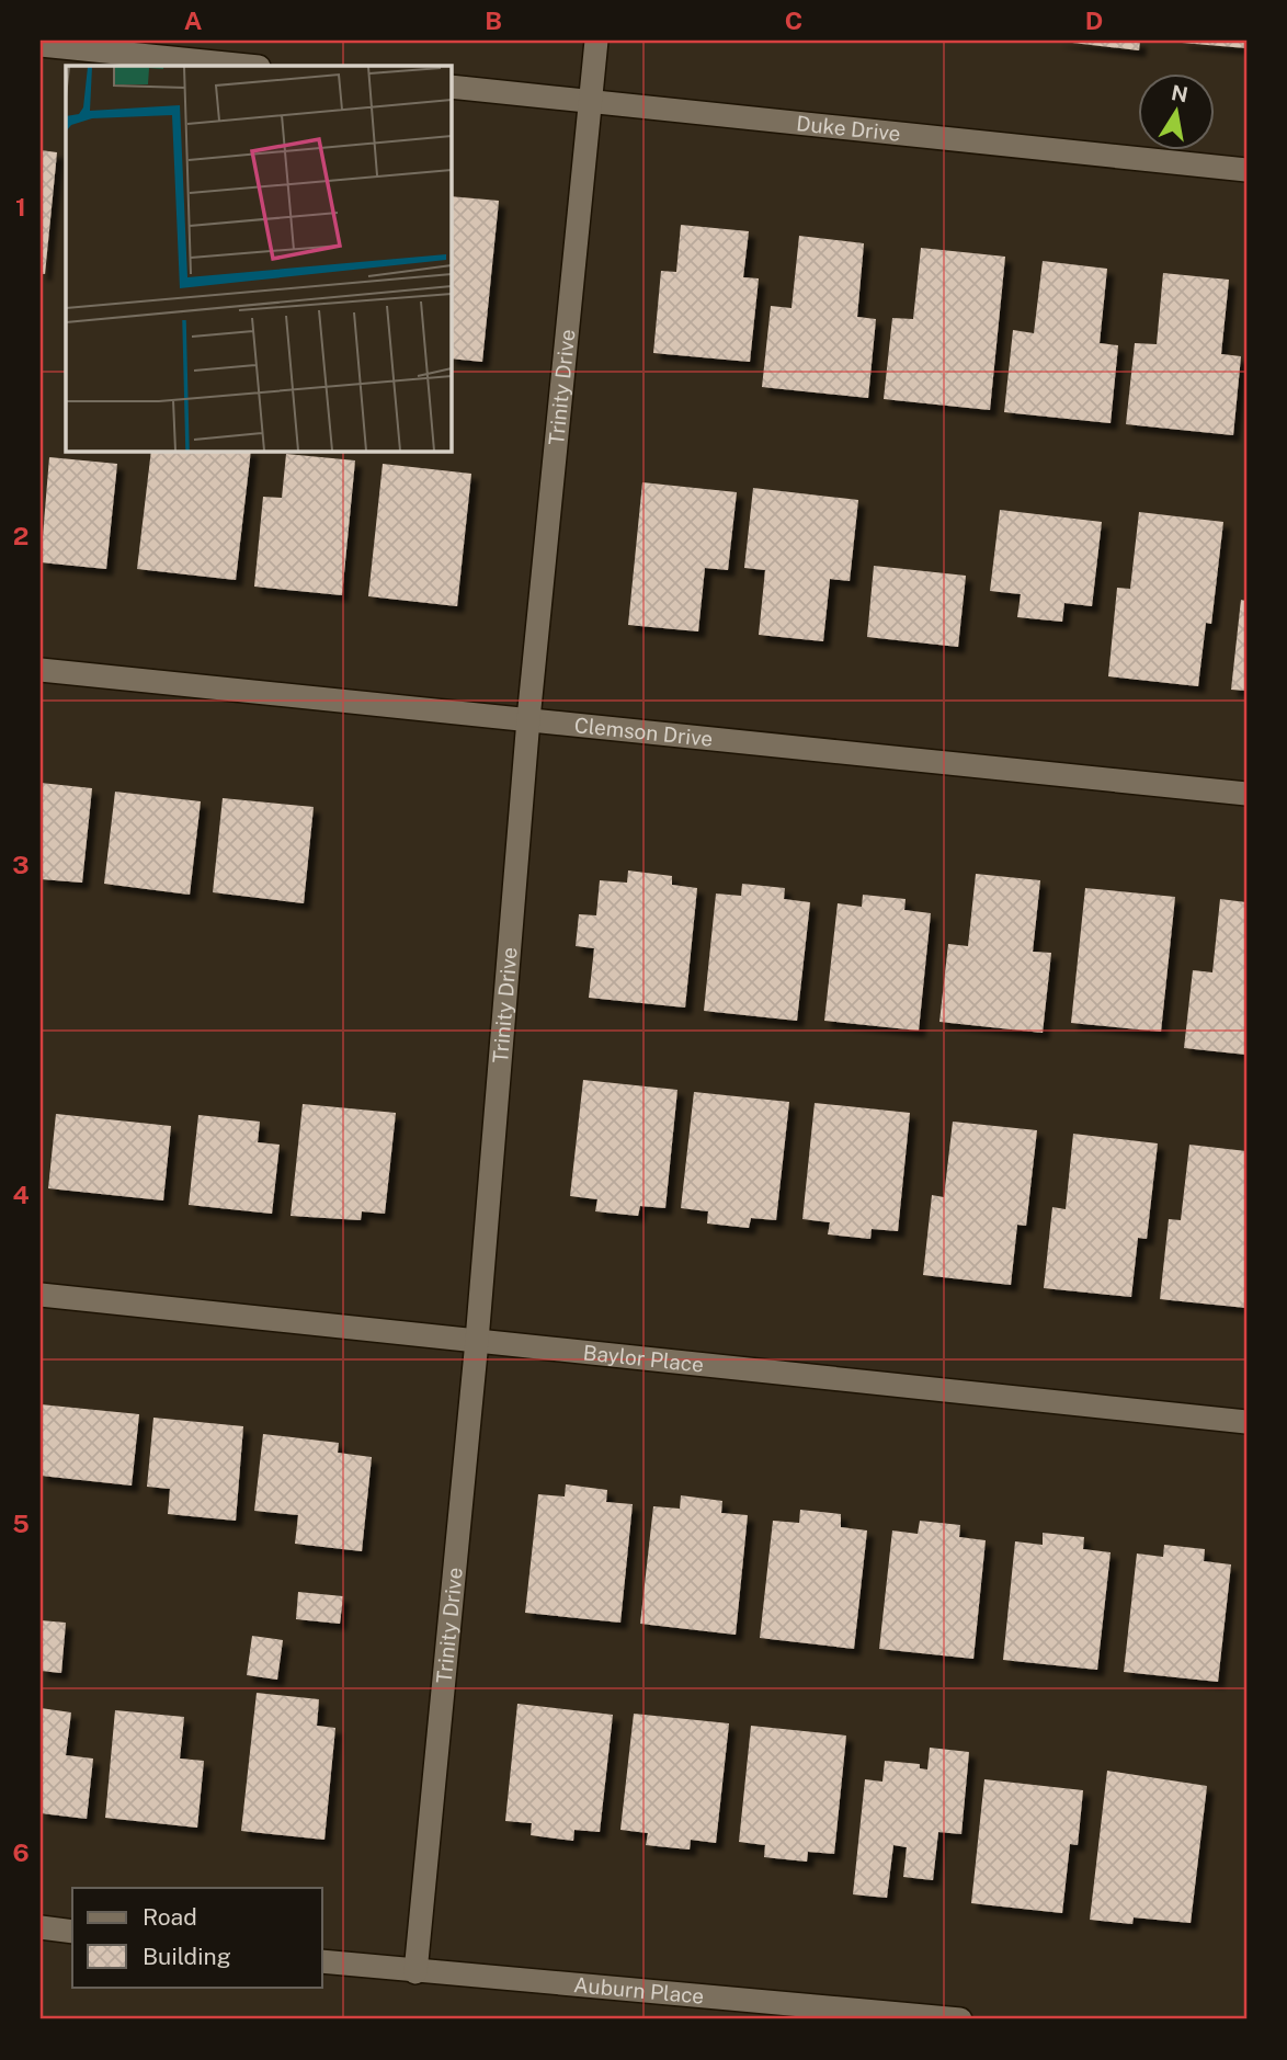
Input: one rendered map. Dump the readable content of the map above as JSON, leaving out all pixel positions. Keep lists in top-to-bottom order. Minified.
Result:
{"streets":{"street":["Duke Drive","Trinity Drive","Clemson Drive","Baylor Place","Auburn Place"]},"crossings":[["Duke Drive","Trinity Drive"],["Trinity Drive","Clemson Drive"],["Trinity Drive","Baylor Place"],["Trinity Drive","Auburn Place"]],"legend":["Road","Building"],"north":"top","grid":{"columns":["A","B","C","D"],"rows":["1","2","3","4","5","6"]}}
